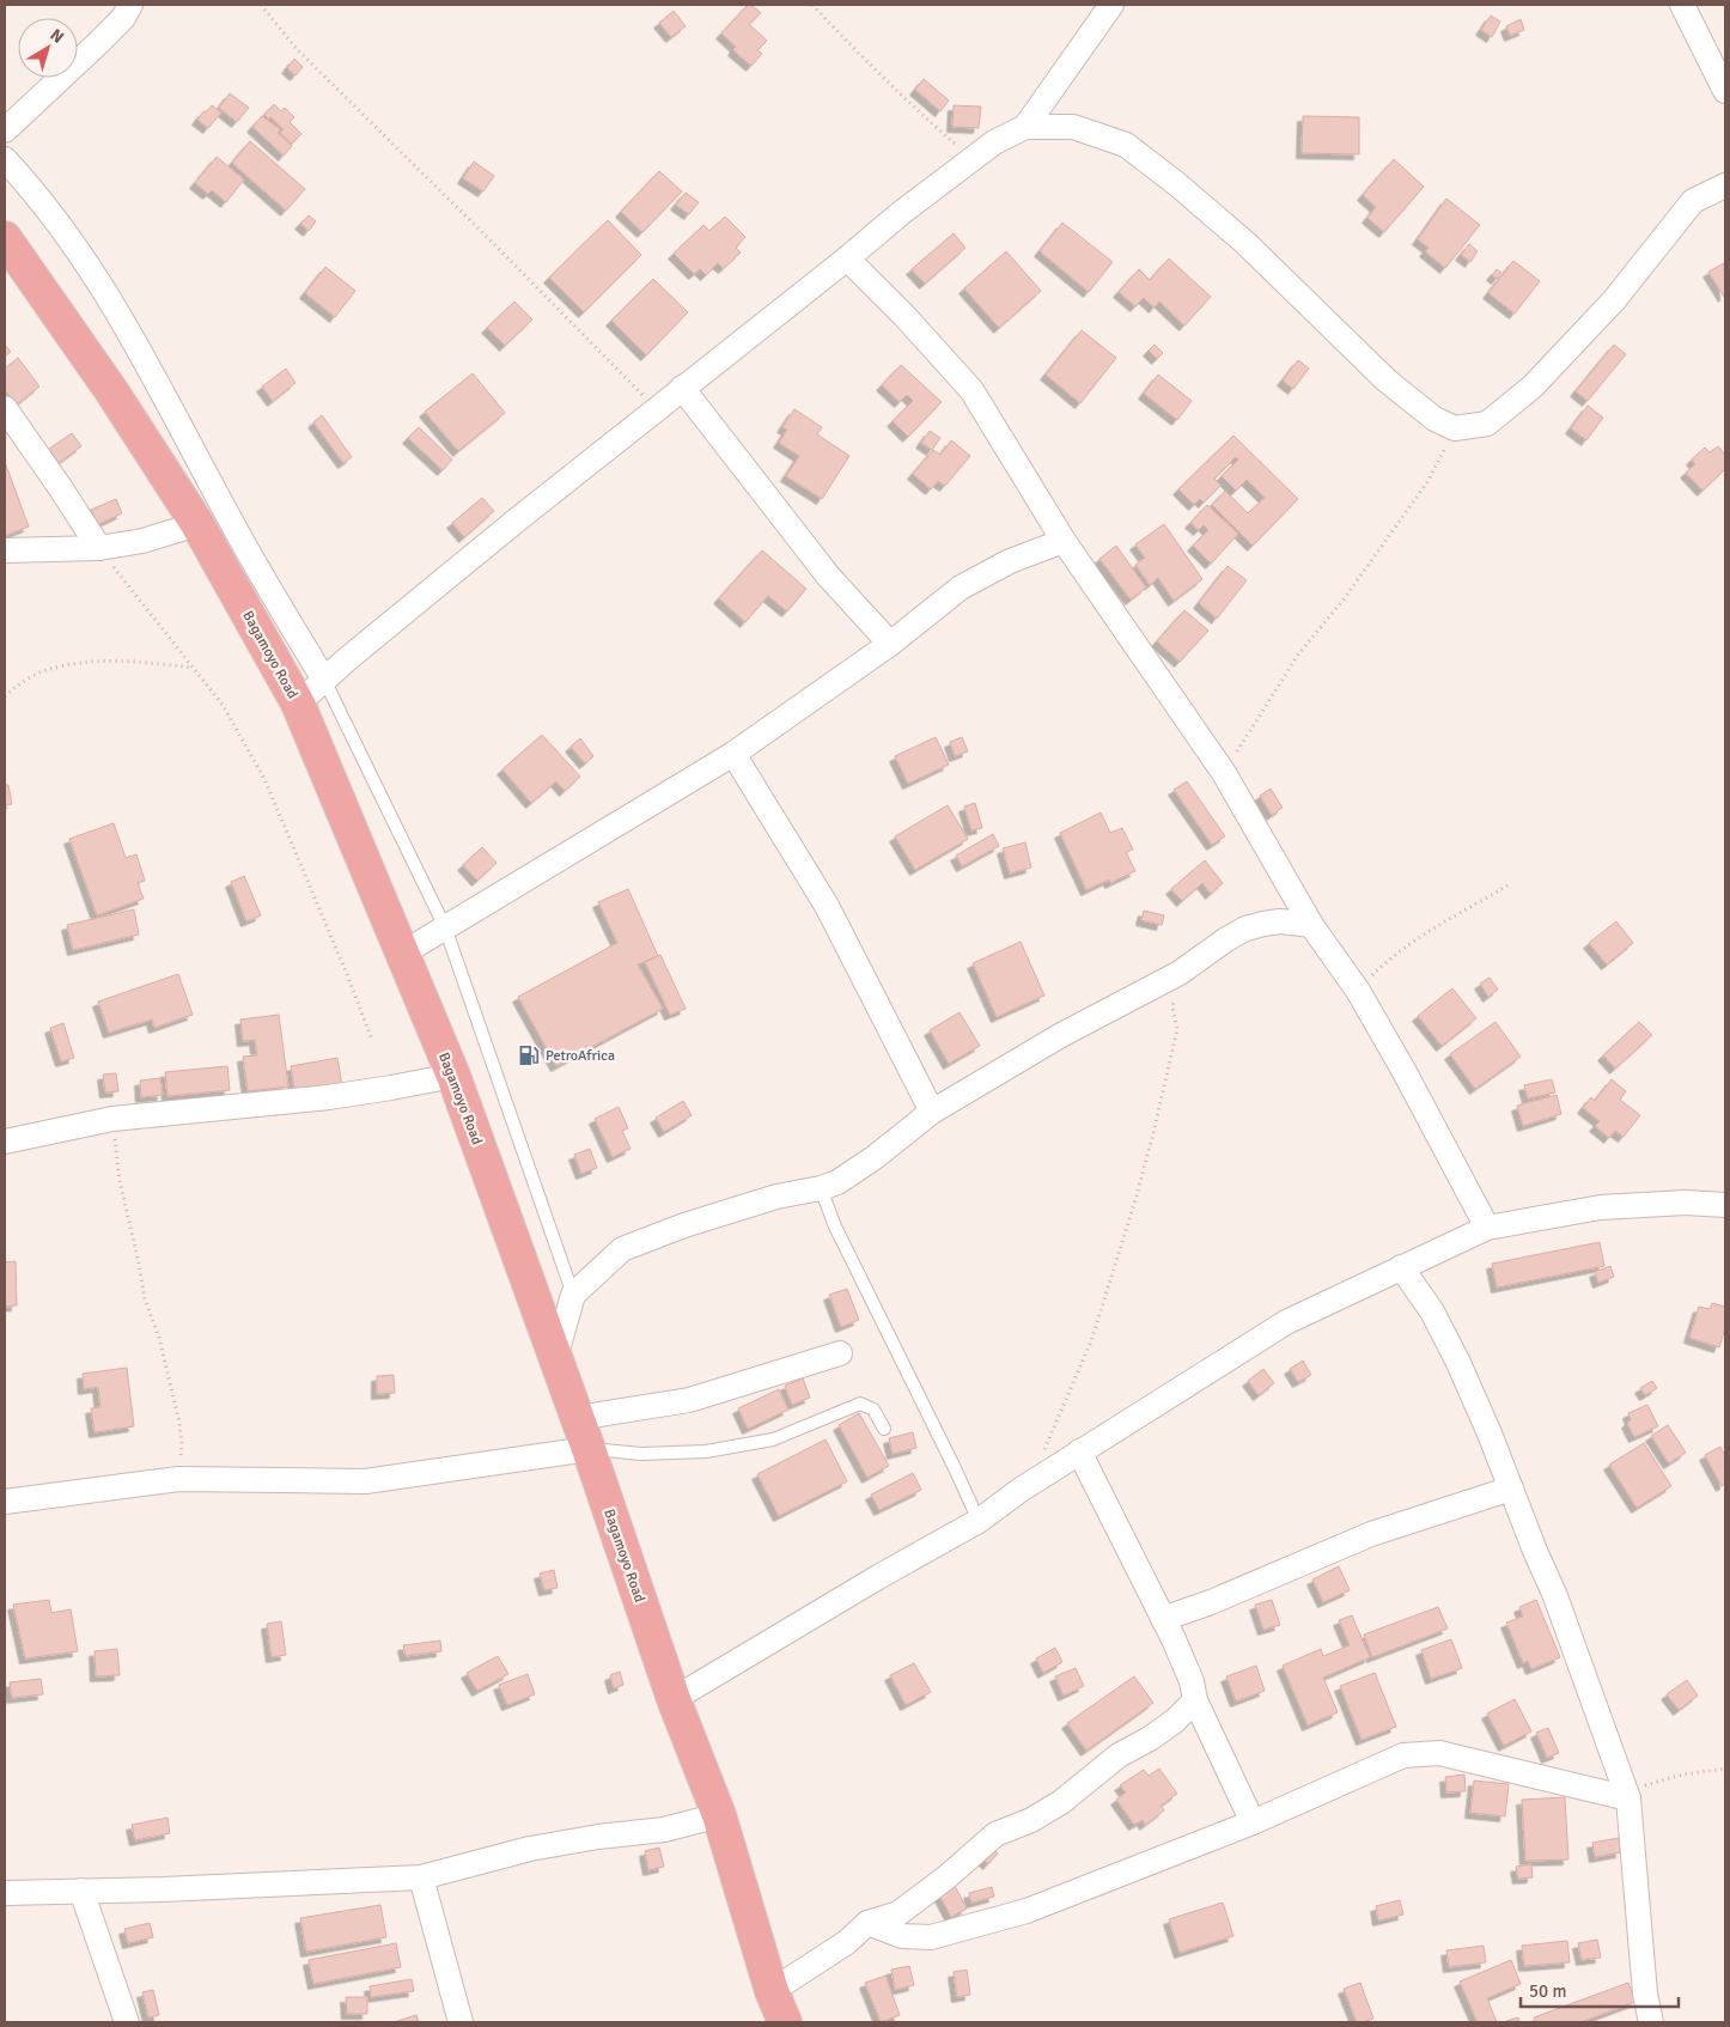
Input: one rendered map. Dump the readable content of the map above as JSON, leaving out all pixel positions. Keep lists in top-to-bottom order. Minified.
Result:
{"streets":{"highway":["Bagamoyo Road"]},"places":{"fuel station":["PetroAfrica"]},"scale_bar":"50 m","north":"top right"}
